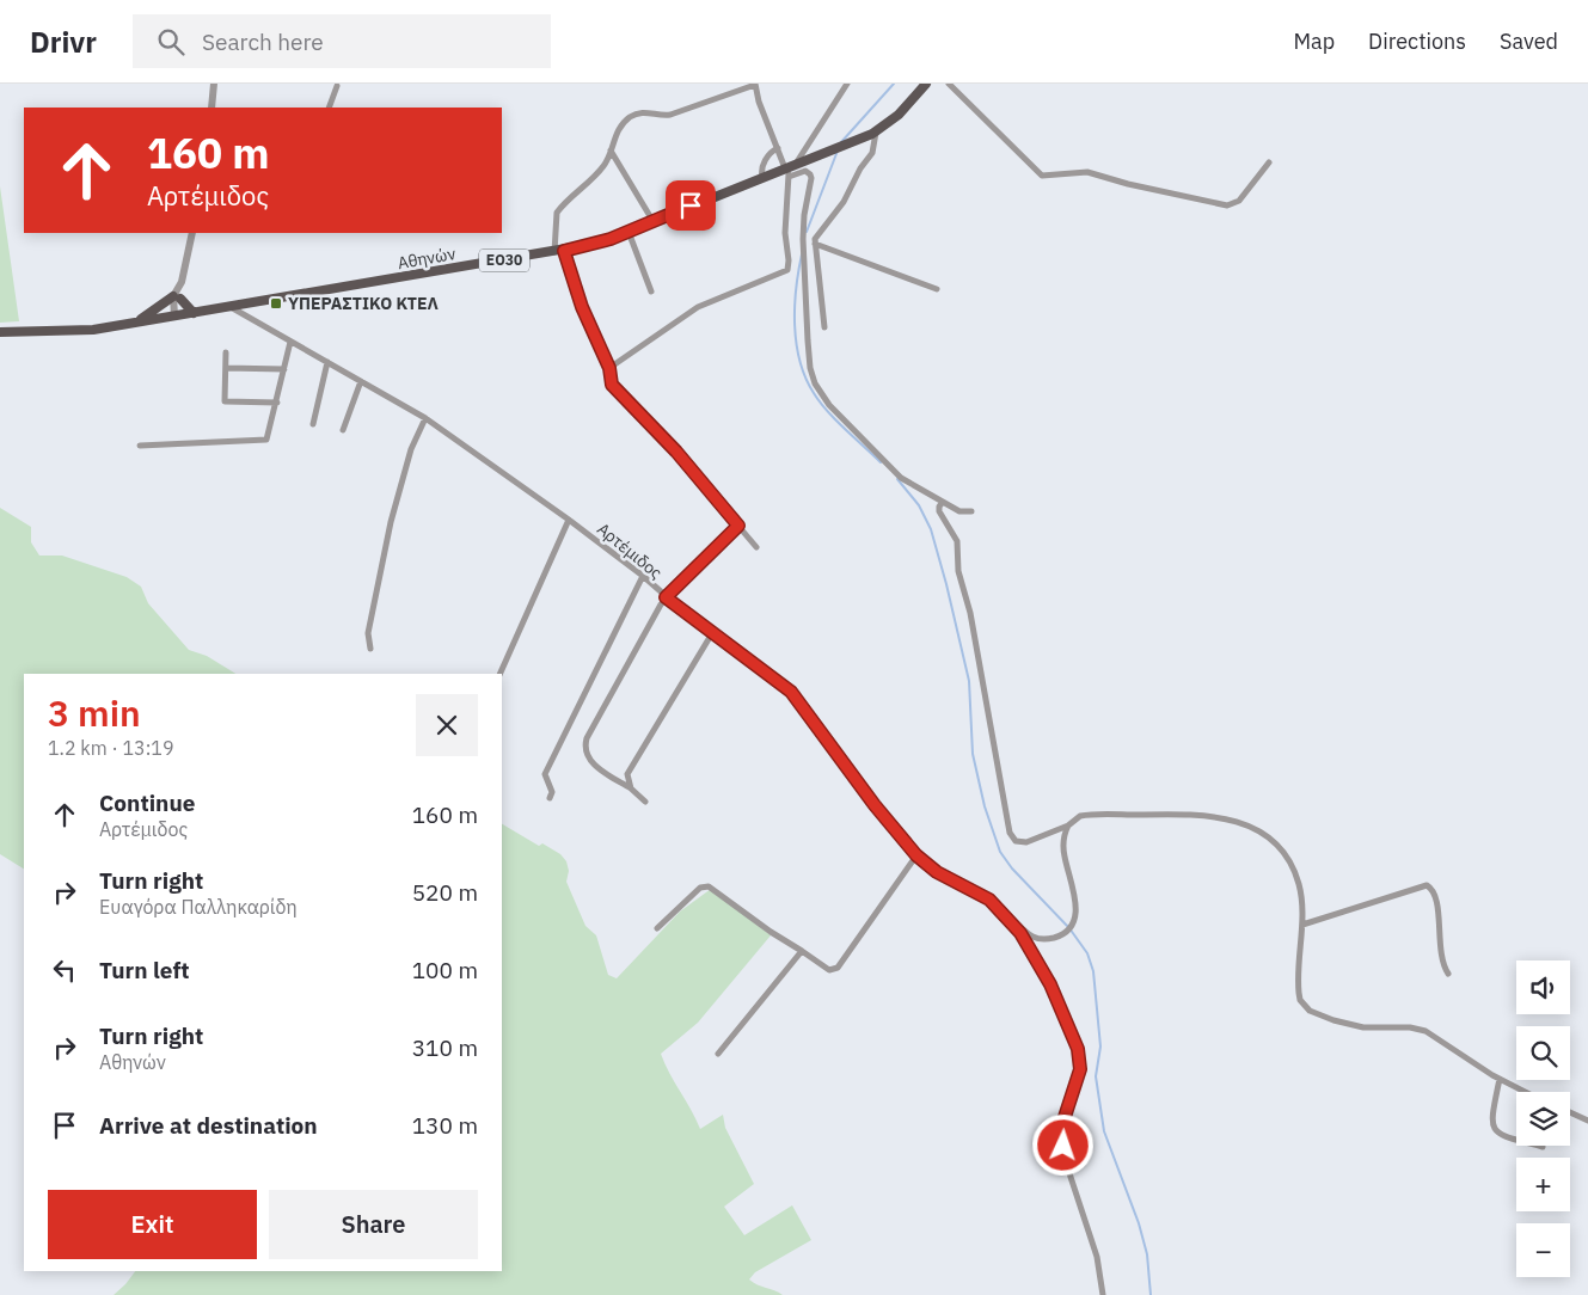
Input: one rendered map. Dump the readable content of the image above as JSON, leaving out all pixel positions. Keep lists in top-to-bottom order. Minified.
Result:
{"streets":{"main road":["Αθηνών","ΕΟ30"],"street":["Αρτέμιδος"]},"crossings":[["Αθηνών","Αρτέμιδος"]],"places":{"transit":["ΥΠΕΡΑΣΤΙΚΟ ΚΤΕΛ"]},"page":{"header":"Drivr","search":"Search here","nav":["Map","Directions","Saved"],"turn":["160 m","Αρτέμιδος"],"heading":["3 min","1.2 km · 13:19"],"list":[{"name":"Continue","note":"Αρτέμιδος","value":"160 m"},{"name":"Turn right","note":"Ευαγόρα Παλληκαρίδη","value":"520 m"},{"name":"Turn left","value":"100 m"},{"name":"Turn right","note":"Αθηνών","value":"310 m"},{"name":"Arrive at destination","value":"130 m"}],"map_buttons":["+","−"],"buttons":["Exit","Share"]}}
